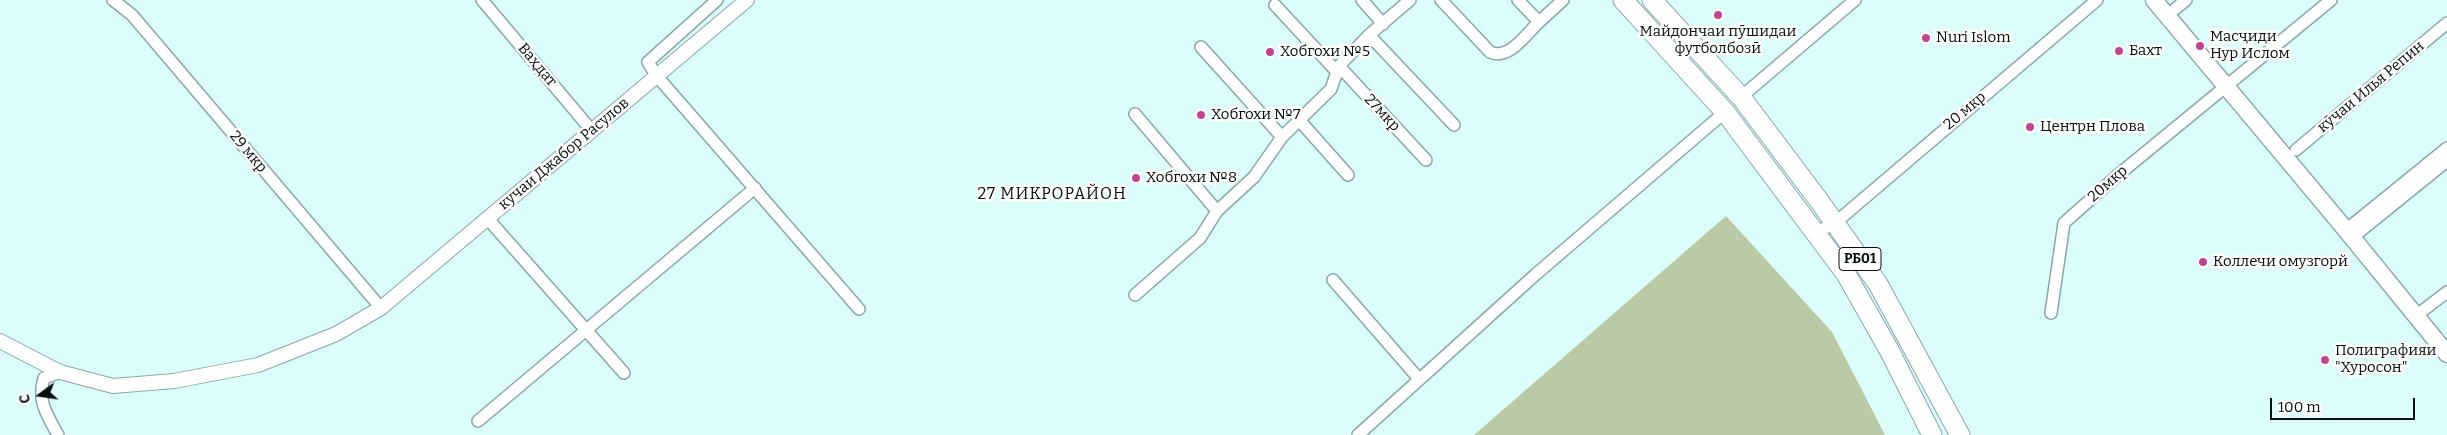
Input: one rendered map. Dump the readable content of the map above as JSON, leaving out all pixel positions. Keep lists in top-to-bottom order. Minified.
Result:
{"streets":{"highway":["РБ01"],"street":["Ваҳдат","кӯчаи Илья Репин","20 мкр","27мкр","29 мкр","кучаи Джабор Расулов","20мкр"]},"crossings":[["Ваҳдат","кучаи Джабор Расулов"],["20 мкр","РБ01"],["29 мкр","кучаи Джабор Расулов"]],"districts":["27 МИКРОРАЙОН"],"places":["Майдончаи пӯшидаи футболбозӣ","Nuri Islom","Масҷиди Нур Ислом","Бахт","Хобгохи №5","Хобгохи №7","Центрн Плова","Хобгохи №8","Коллечи омузгорй","Полиграфияи \"Хуросон\""],"scale_bar":"100 m","north":"left"}
